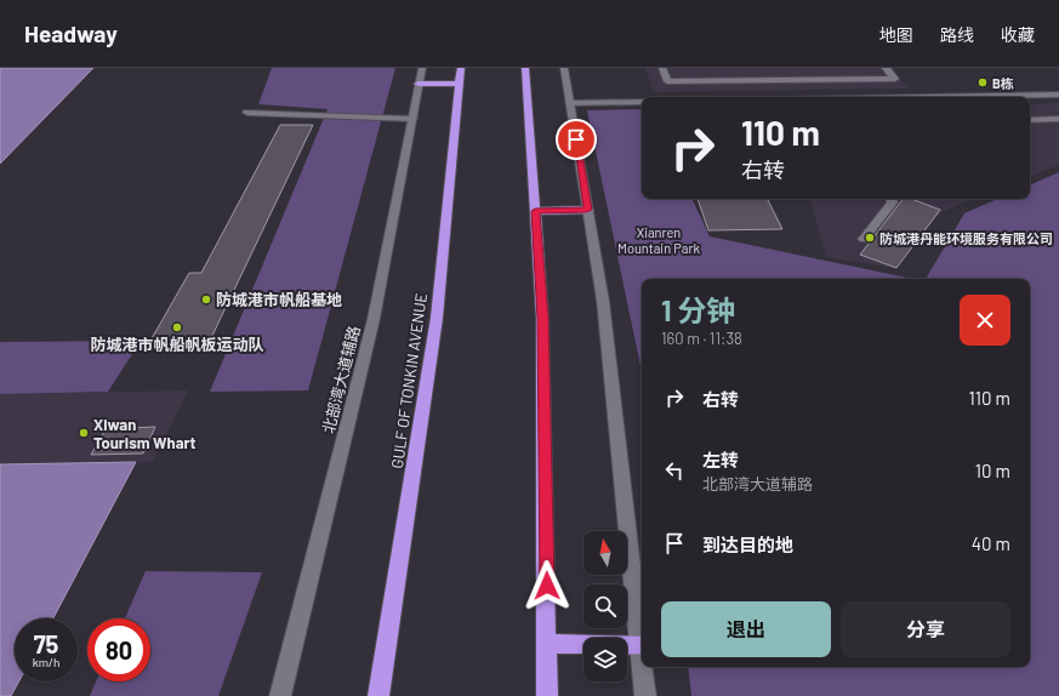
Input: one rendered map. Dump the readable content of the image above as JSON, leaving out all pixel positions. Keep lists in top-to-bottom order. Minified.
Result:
{"streets":{"highway":["GULF OF TONKIN AVENUE"],"main road":["北部湾大道辅路"]},"parks":["Xianren Mountain Park"],"places":["B栋","防城港丹能环境服务有限公司","防城港市帆船基地","防城港市帆船帆板运动队","Xiwan Tourism Whart"],"north":"top","page":{"header":"Headway","nav":["地图","路线","收藏"],"turn":["110 m","右转"],"heading":["1 分钟","160 m · 11:38"],"list":[{"name":"右转","value":"110 m"},{"name":"左转","note":"北部湾大道辅路","value":"10 m"},{"name":"到达目的地","value":"40 m"}],"buttons":["退出","分享"],"speed":"75 km/h","limit":"80"}}
